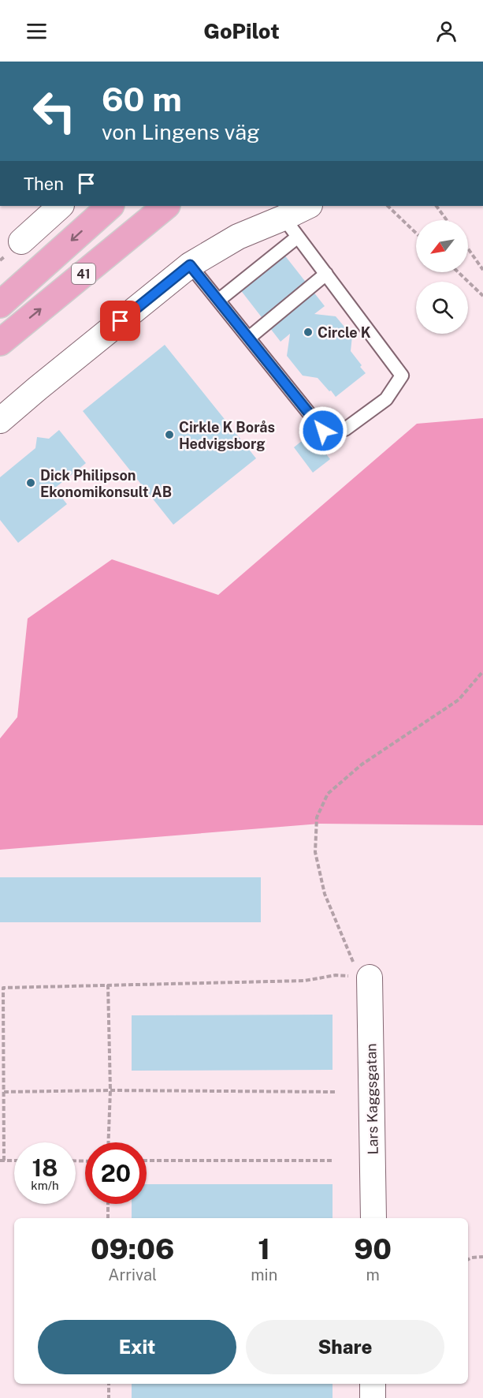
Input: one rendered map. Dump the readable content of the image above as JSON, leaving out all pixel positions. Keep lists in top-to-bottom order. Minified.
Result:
{"streets":{"main road":["41"],"street":["Lars Kaggsgatan"]},"places":["Circle K","Cirkle K Borås Hedvigsborg","Dick Philipson Ekonomikonsult AB"],"north":"bottom left","page":{"header":"GoPilot","turn":["60 m","von Lingens väg"],"then":"Then","speed":"18 km/h","limit":"20","eta":["09:06","Arrival","1","min","90","m"],"buttons":["Exit","Share"]}}
